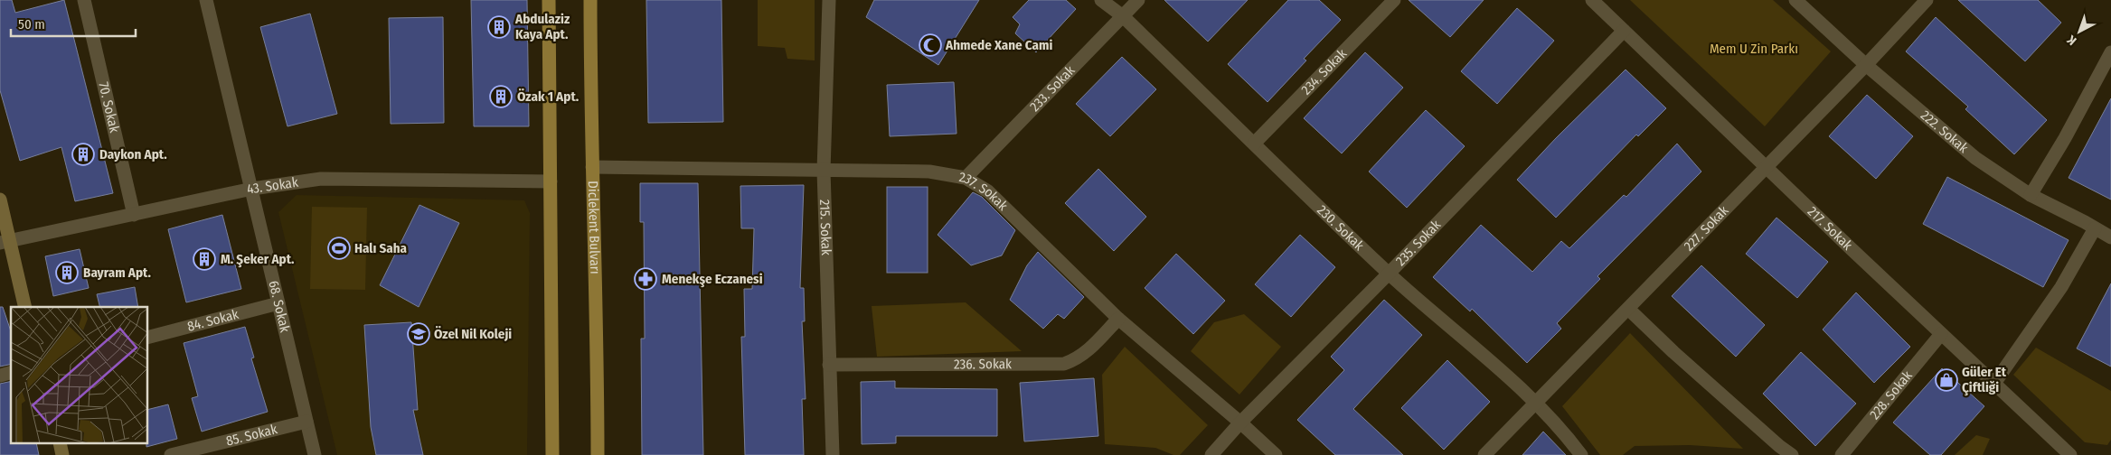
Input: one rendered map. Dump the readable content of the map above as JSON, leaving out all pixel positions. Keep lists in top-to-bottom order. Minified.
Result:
{"streets":{"main road":["Diclekent Bulvarı"],"street":["234. Sokak","233. Sokak","70. Sokak","222. Sokak","43. Sokak","237. Sokak","215. Sokak","230. Sokak","227. Sokak","217. Sokak","235. Sokak","68. Sokak","84. Sokak","236. Sokak","228. Sokak","85. Sokak"]},"crossings":[["234. Sokak","230. Sokak"],["233. Sokak","237. Sokak"],["233. Sokak","230. Sokak"],["70. Sokak","43. Sokak"],["222. Sokak","227. Sokak"],["43. Sokak","68. Sokak"],["237. Sokak","Diclekent Bulvarı"],["237. Sokak","215. Sokak"],["237. Sokak","235. Sokak"],["237. Sokak","236. Sokak"],["215. Sokak","236. Sokak"],["230. Sokak","227. Sokak"],["230. Sokak","235. Sokak"],["227. Sokak","217. Sokak"],["217. Sokak","235. Sokak"],["217. Sokak","228. Sokak"],["68. Sokak","84. Sokak"],["68. Sokak","85. Sokak"]],"parks":["Mem U Zin Parkı"],"places":{"building":["Abdulaziz Kaya Apt.","Özak 1 Apt.","Daykon Apt.","M. Şeker Apt.","Bayram Apt."],"mosque":["Ahmede Xane Cami"],"sports":["Halı Saha"],"pharmacy":["Menekşe Eczanesi"],"school or university":["Özel Nil Koleji"],"shop":["Güler Et Çiftliği"]},"scale_bar":"50 m","north":"bottom left"}
